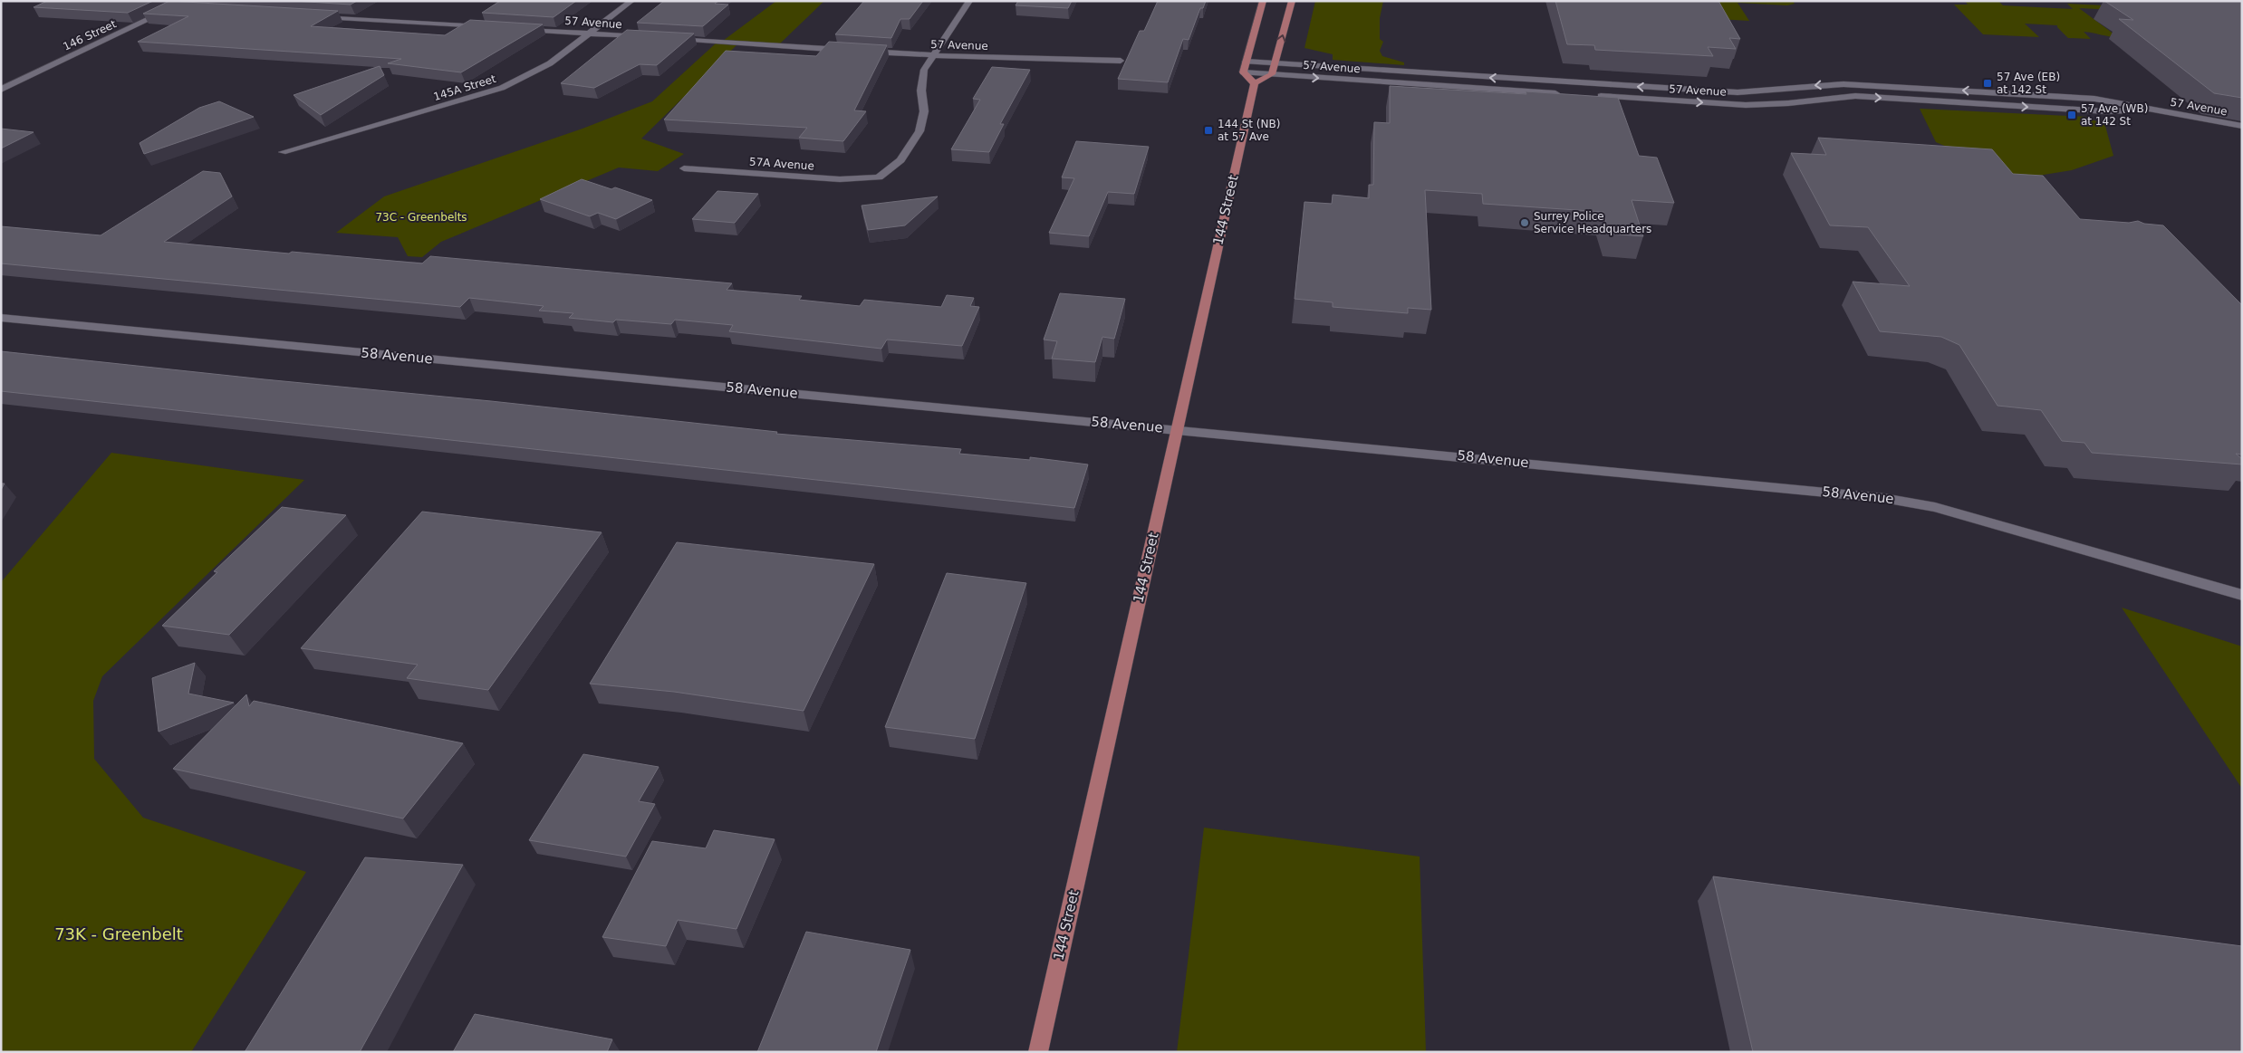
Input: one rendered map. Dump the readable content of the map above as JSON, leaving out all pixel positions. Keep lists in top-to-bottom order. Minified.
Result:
{"streets":{"main road":["144 Street"],"street":["57 Avenue","146 Street","145A Street","57A Avenue","58 Avenue"]},"crossings":[["57 Avenue","145A Street"],["57 Avenue","57A Avenue"],["144 Street","58 Avenue"]],"parks":["73C - Greenbelts","73K - Greenbelt"],"places":{"transit":["57 Ave (EB) at 142 St","57 Ave (WB) at 142 St","144 St (NB) at 57 Ave"],"other":["Surrey Police Service Headquarters"]}}
